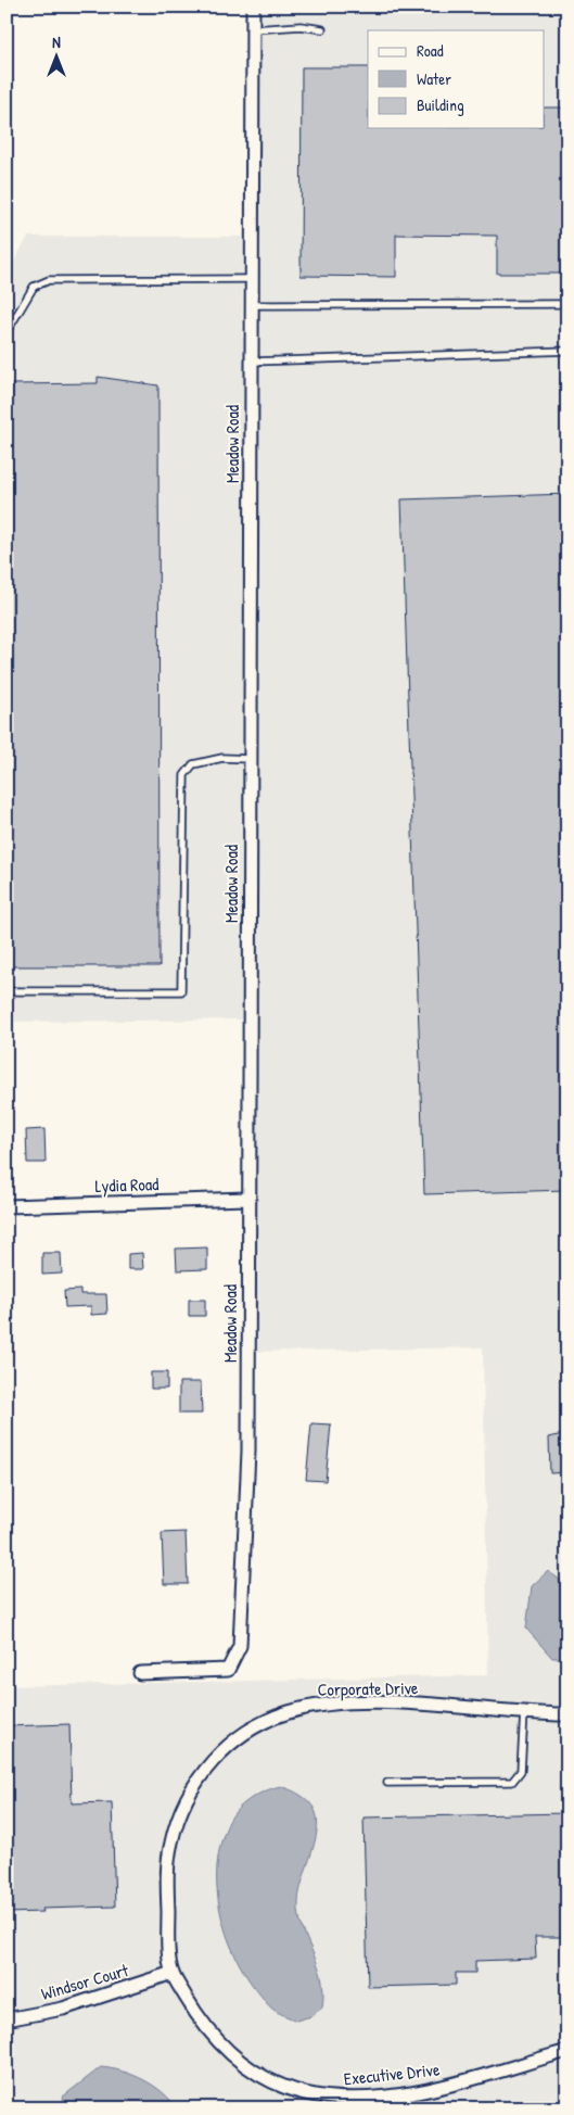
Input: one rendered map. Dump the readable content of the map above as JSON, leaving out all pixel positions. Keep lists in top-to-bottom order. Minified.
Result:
{"streets":{"street":["Meadow Road","Lydia Road","Corporate Drive","Windsor Court","Executive Drive"]},"crossings":[["Meadow Road","Lydia Road"],["Corporate Drive","Windsor Court"],["Corporate Drive","Executive Drive"],["Windsor Court","Executive Drive"]],"legend":["Road","Water","Building"],"north":"top"}
